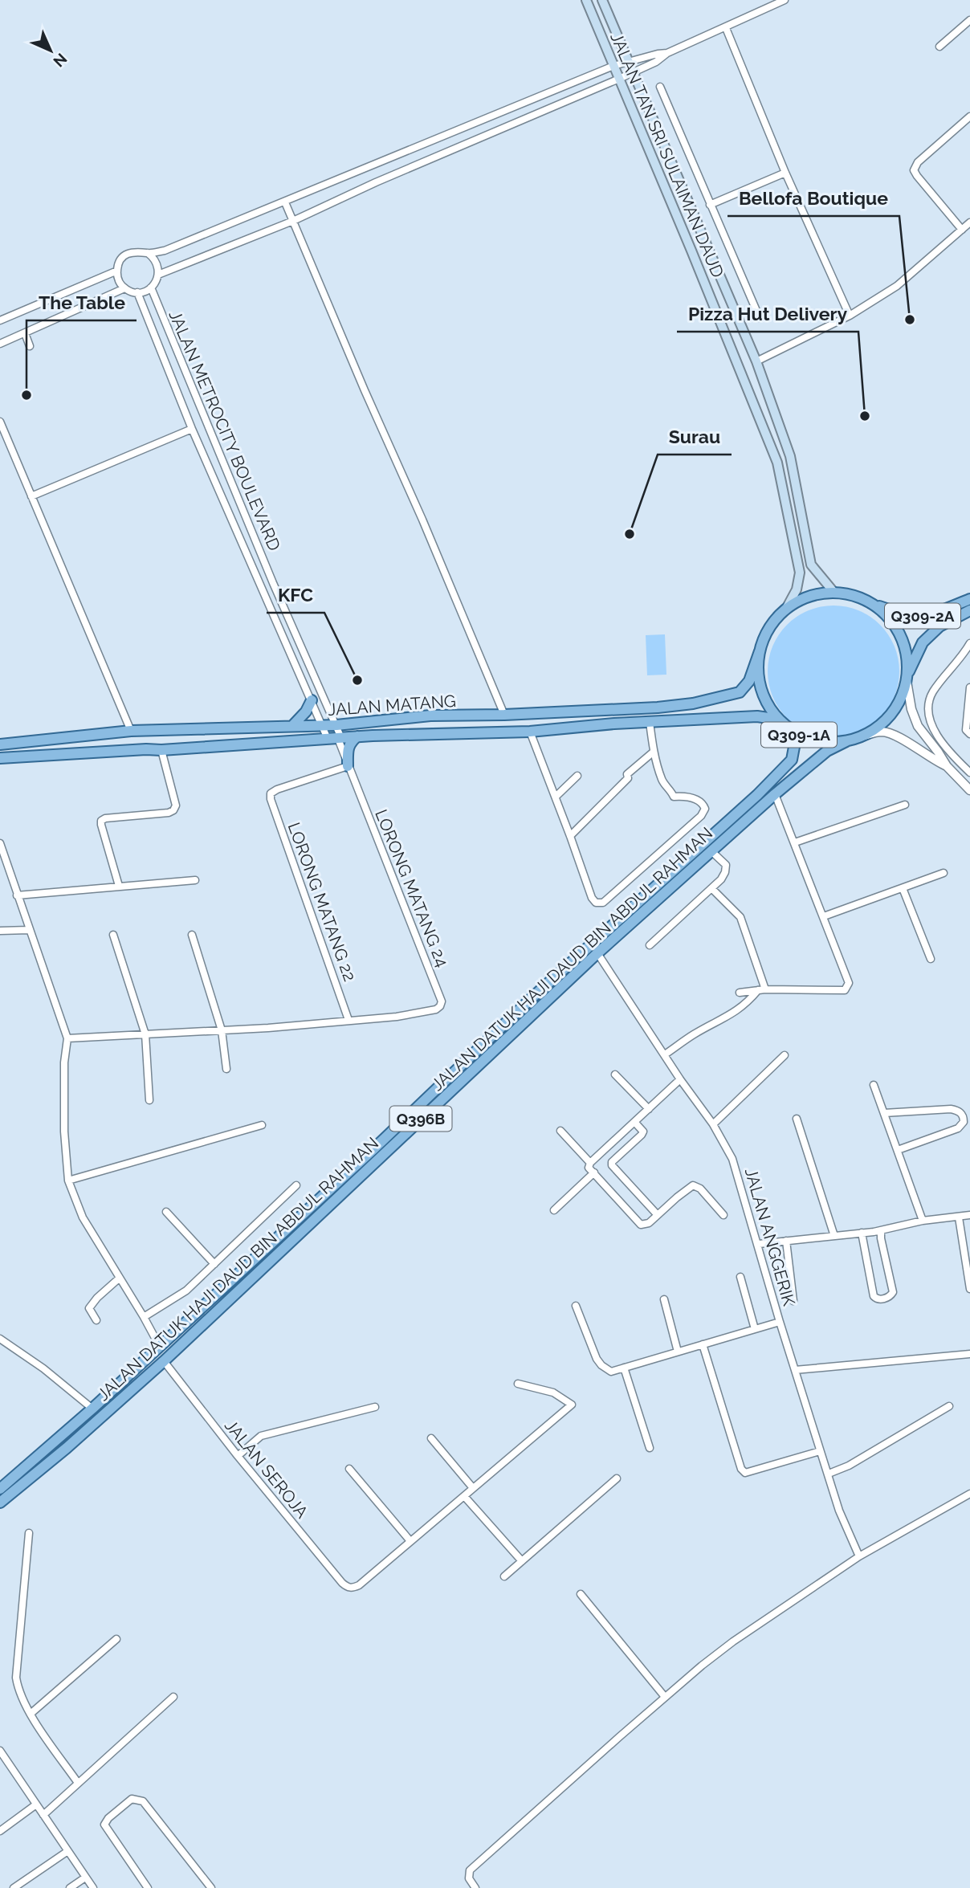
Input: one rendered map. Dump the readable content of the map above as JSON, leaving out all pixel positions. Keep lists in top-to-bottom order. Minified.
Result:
{"streets":{"main road":["JALAN TAN SRI SULAIMAN DAUD","Q309-2A","JALAN MATANG","Q309-1A","JALAN DATUK HAJI DAUD BIN ABDUL RAHMAN","Q396B"],"street":["JALAN METROCITY BOULEVARD","LORONG MATANG 24","LORONG MATANG 22","JALAN ANGGERIK","JALAN SEROJA"]},"crossings":[["JALAN TAN SRI SULAIMAN DAUD","Q309-2A"],["JALAN TAN SRI SULAIMAN DAUD","JALAN MATANG"],["JALAN TAN SRI SULAIMAN DAUD","Q309-1A"],["JALAN TAN SRI SULAIMAN DAUD","JALAN DATUK HAJI DAUD BIN ABDUL RAHMAN"],["JALAN METROCITY BOULEVARD","JALAN MATANG"],["JALAN METROCITY BOULEVARD","LORONG MATANG 24"],["Q309-2A","JALAN MATANG"],["Q309-2A","Q309-1A"],["Q309-2A","JALAN DATUK HAJI DAUD BIN ABDUL RAHMAN"],["JALAN MATANG","Q309-1A"],["JALAN MATANG","LORONG MATANG 24"],["JALAN MATANG","JALAN DATUK HAJI DAUD BIN ABDUL RAHMAN"],["Q309-1A","JALAN DATUK HAJI DAUD BIN ABDUL RAHMAN"],["LORONG MATANG 24","LORONG MATANG 22"],["JALAN DATUK HAJI DAUD BIN ABDUL RAHMAN","JALAN ANGGERIK"],["JALAN DATUK HAJI DAUD BIN ABDUL RAHMAN","JALAN SEROJA"]],"places":["Bellofa Boutique","The Table","Pizza Hut Delivery","Surau","KFC"],"north":"bottom right"}
